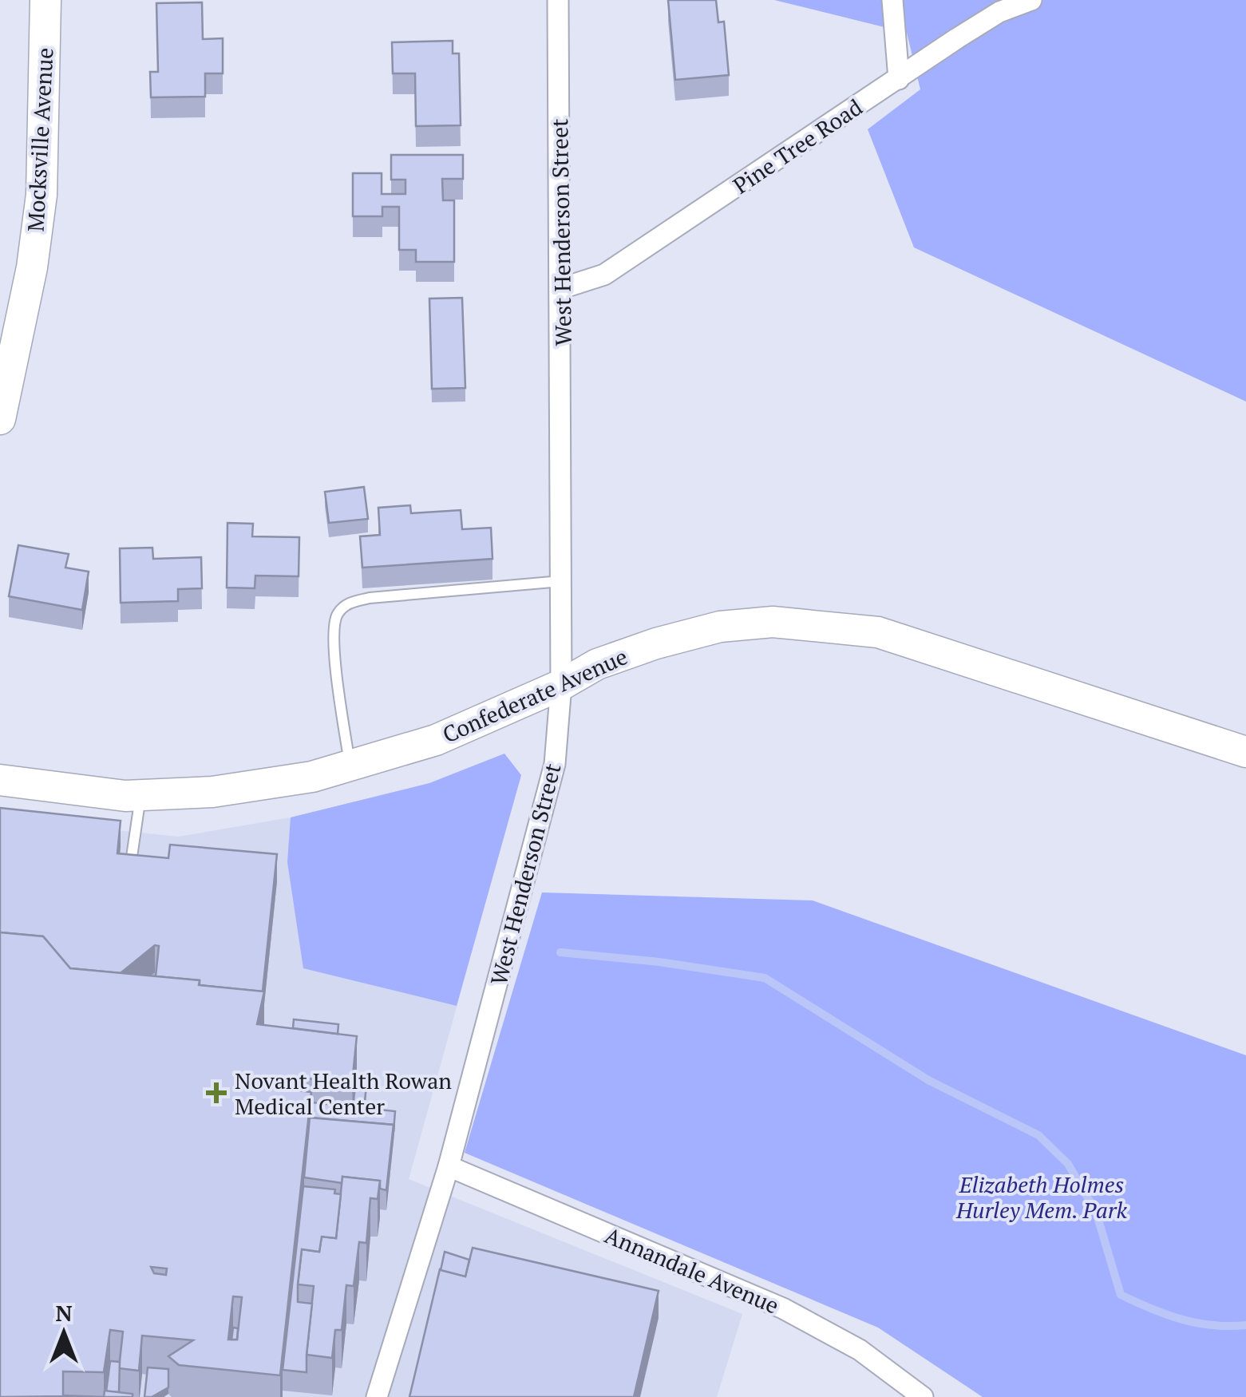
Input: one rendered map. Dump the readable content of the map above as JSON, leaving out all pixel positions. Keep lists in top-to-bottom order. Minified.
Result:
{"streets":{"street":["Mocksville Avenue","Pine Tree Road","West Henderson Street","Confederate Avenue","Annandale Avenue"]},"crossings":[["Pine Tree Road","West Henderson Street"],["West Henderson Street","Confederate Avenue"],["West Henderson Street","Annandale Avenue"]],"parks":["Elizabeth Holmes Hurley Mem. Park"],"places":{"health":["Novant Health Rowan Medical Center"]},"north":"top"}
